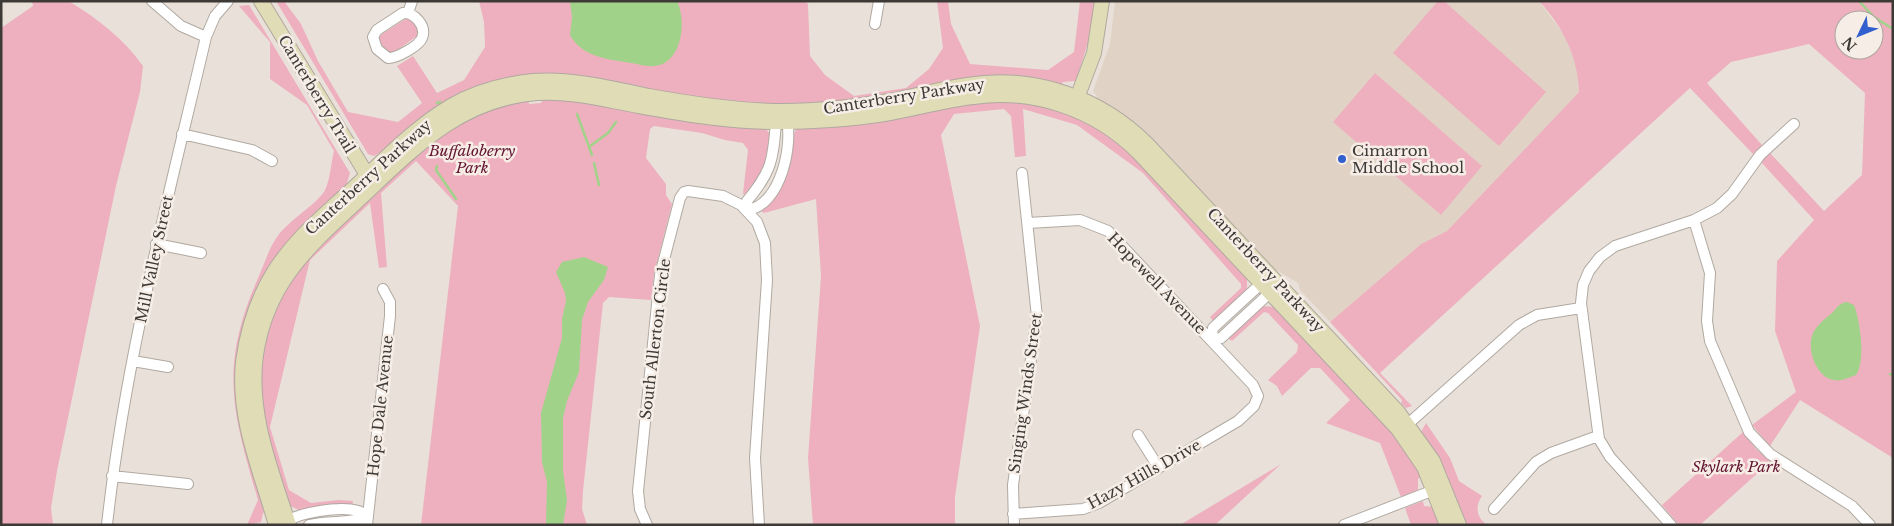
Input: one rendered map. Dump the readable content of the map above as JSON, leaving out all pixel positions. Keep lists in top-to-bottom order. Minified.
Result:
{"streets":{"street":["Canterberry Trail","Canterberry Parkway","Mill Valley Street","Hopewell Avenue","South Allerton Circle","Singing Winds Street","Hope Dale Avenue","Hazy Hills Drive"]},"crossings":[["Canterberry Trail","Canterberry Parkway"],["Hopewell Avenue","Singing Winds Street"],["Hopewell Avenue","Hazy Hills Drive"],["Singing Winds Street","Hazy Hills Drive"]],"parks":["Buffaloberry Park","Skylark Park"],"places":["Cimarron Middle School"],"north":"bottom left"}
